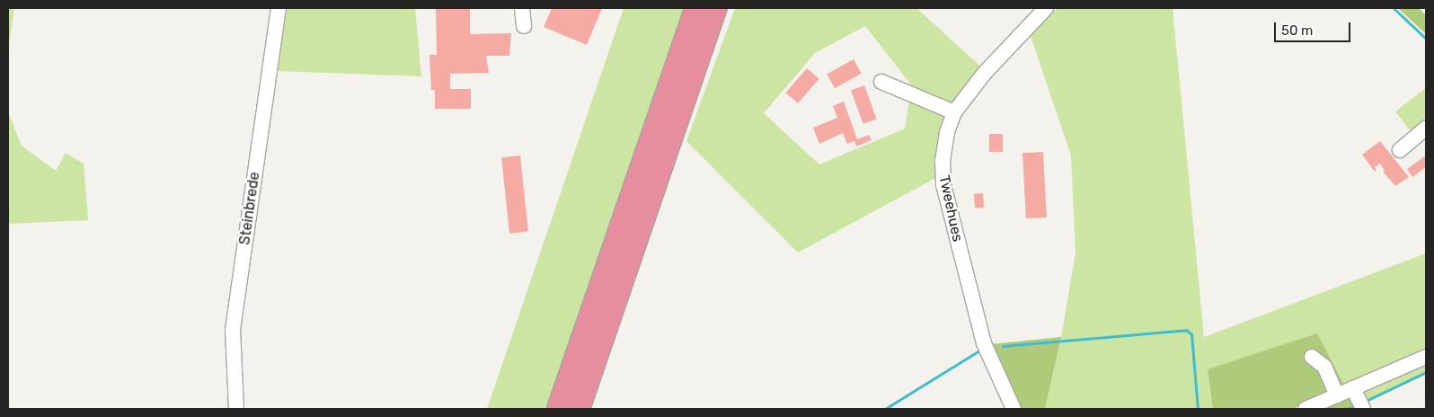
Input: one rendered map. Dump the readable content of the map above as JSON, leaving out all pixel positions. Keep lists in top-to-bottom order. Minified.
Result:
{"streets":{"street":["Steinbrede","Tweehues"]},"scale_bar":"50 m"}
